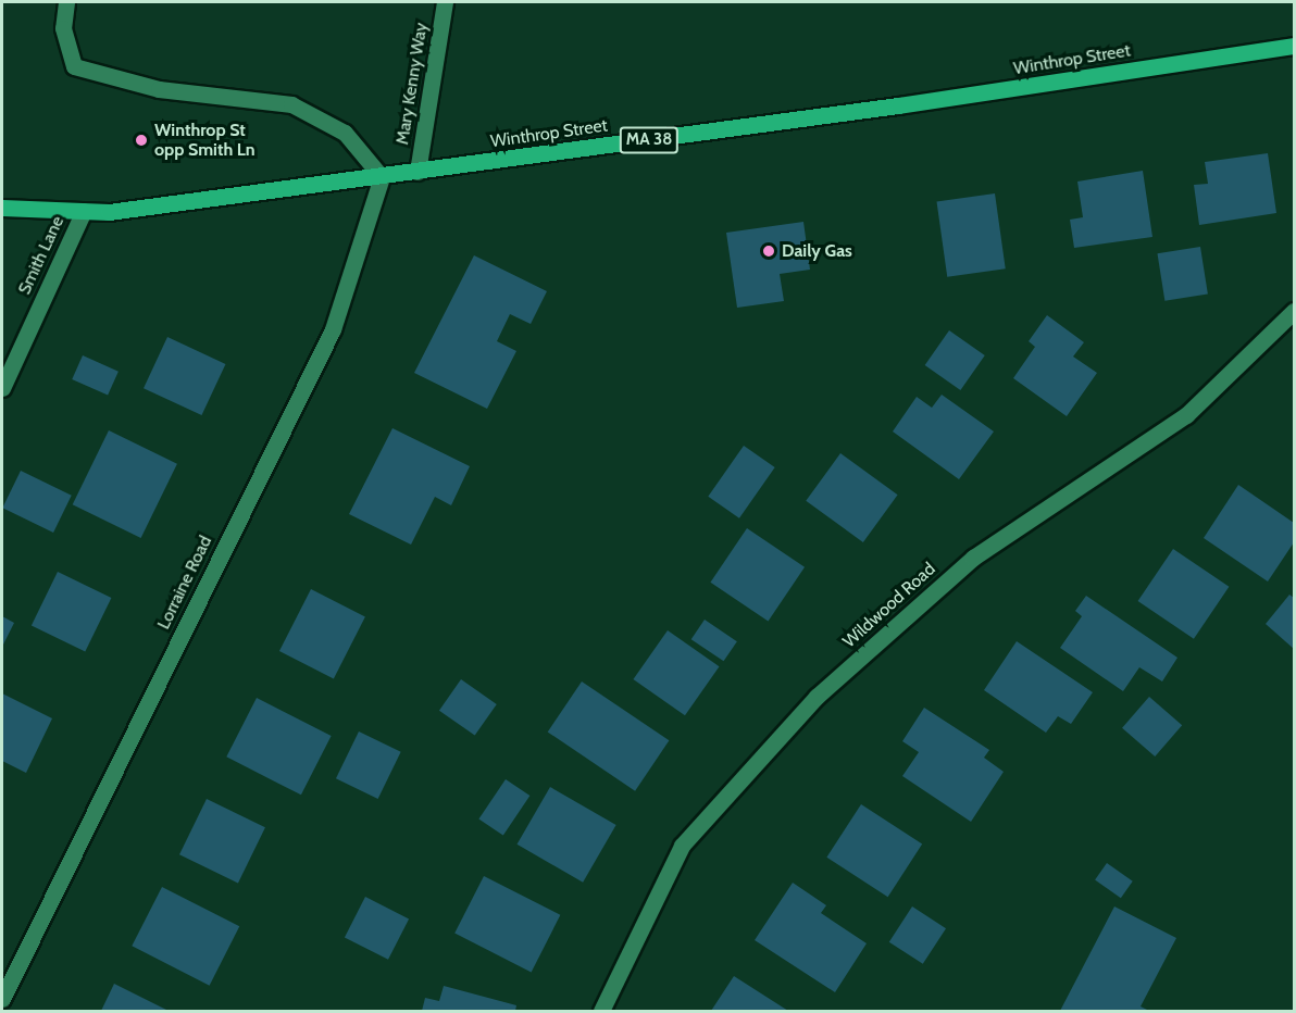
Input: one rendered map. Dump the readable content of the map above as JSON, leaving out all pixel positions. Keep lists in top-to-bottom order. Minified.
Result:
{"streets":{"main road":["Winthrop Street","MA 38"],"street":["Mary Kenny Way","Smith Lane","Lorraine Road","Wildwood Road"]},"crossings":[["Winthrop Street","Mary Kenny Way"],["Winthrop Street","Smith Lane"],["Winthrop Street","Lorraine Road"]],"places":["Winthrop St opp Smith Ln","Daily Gas"]}
